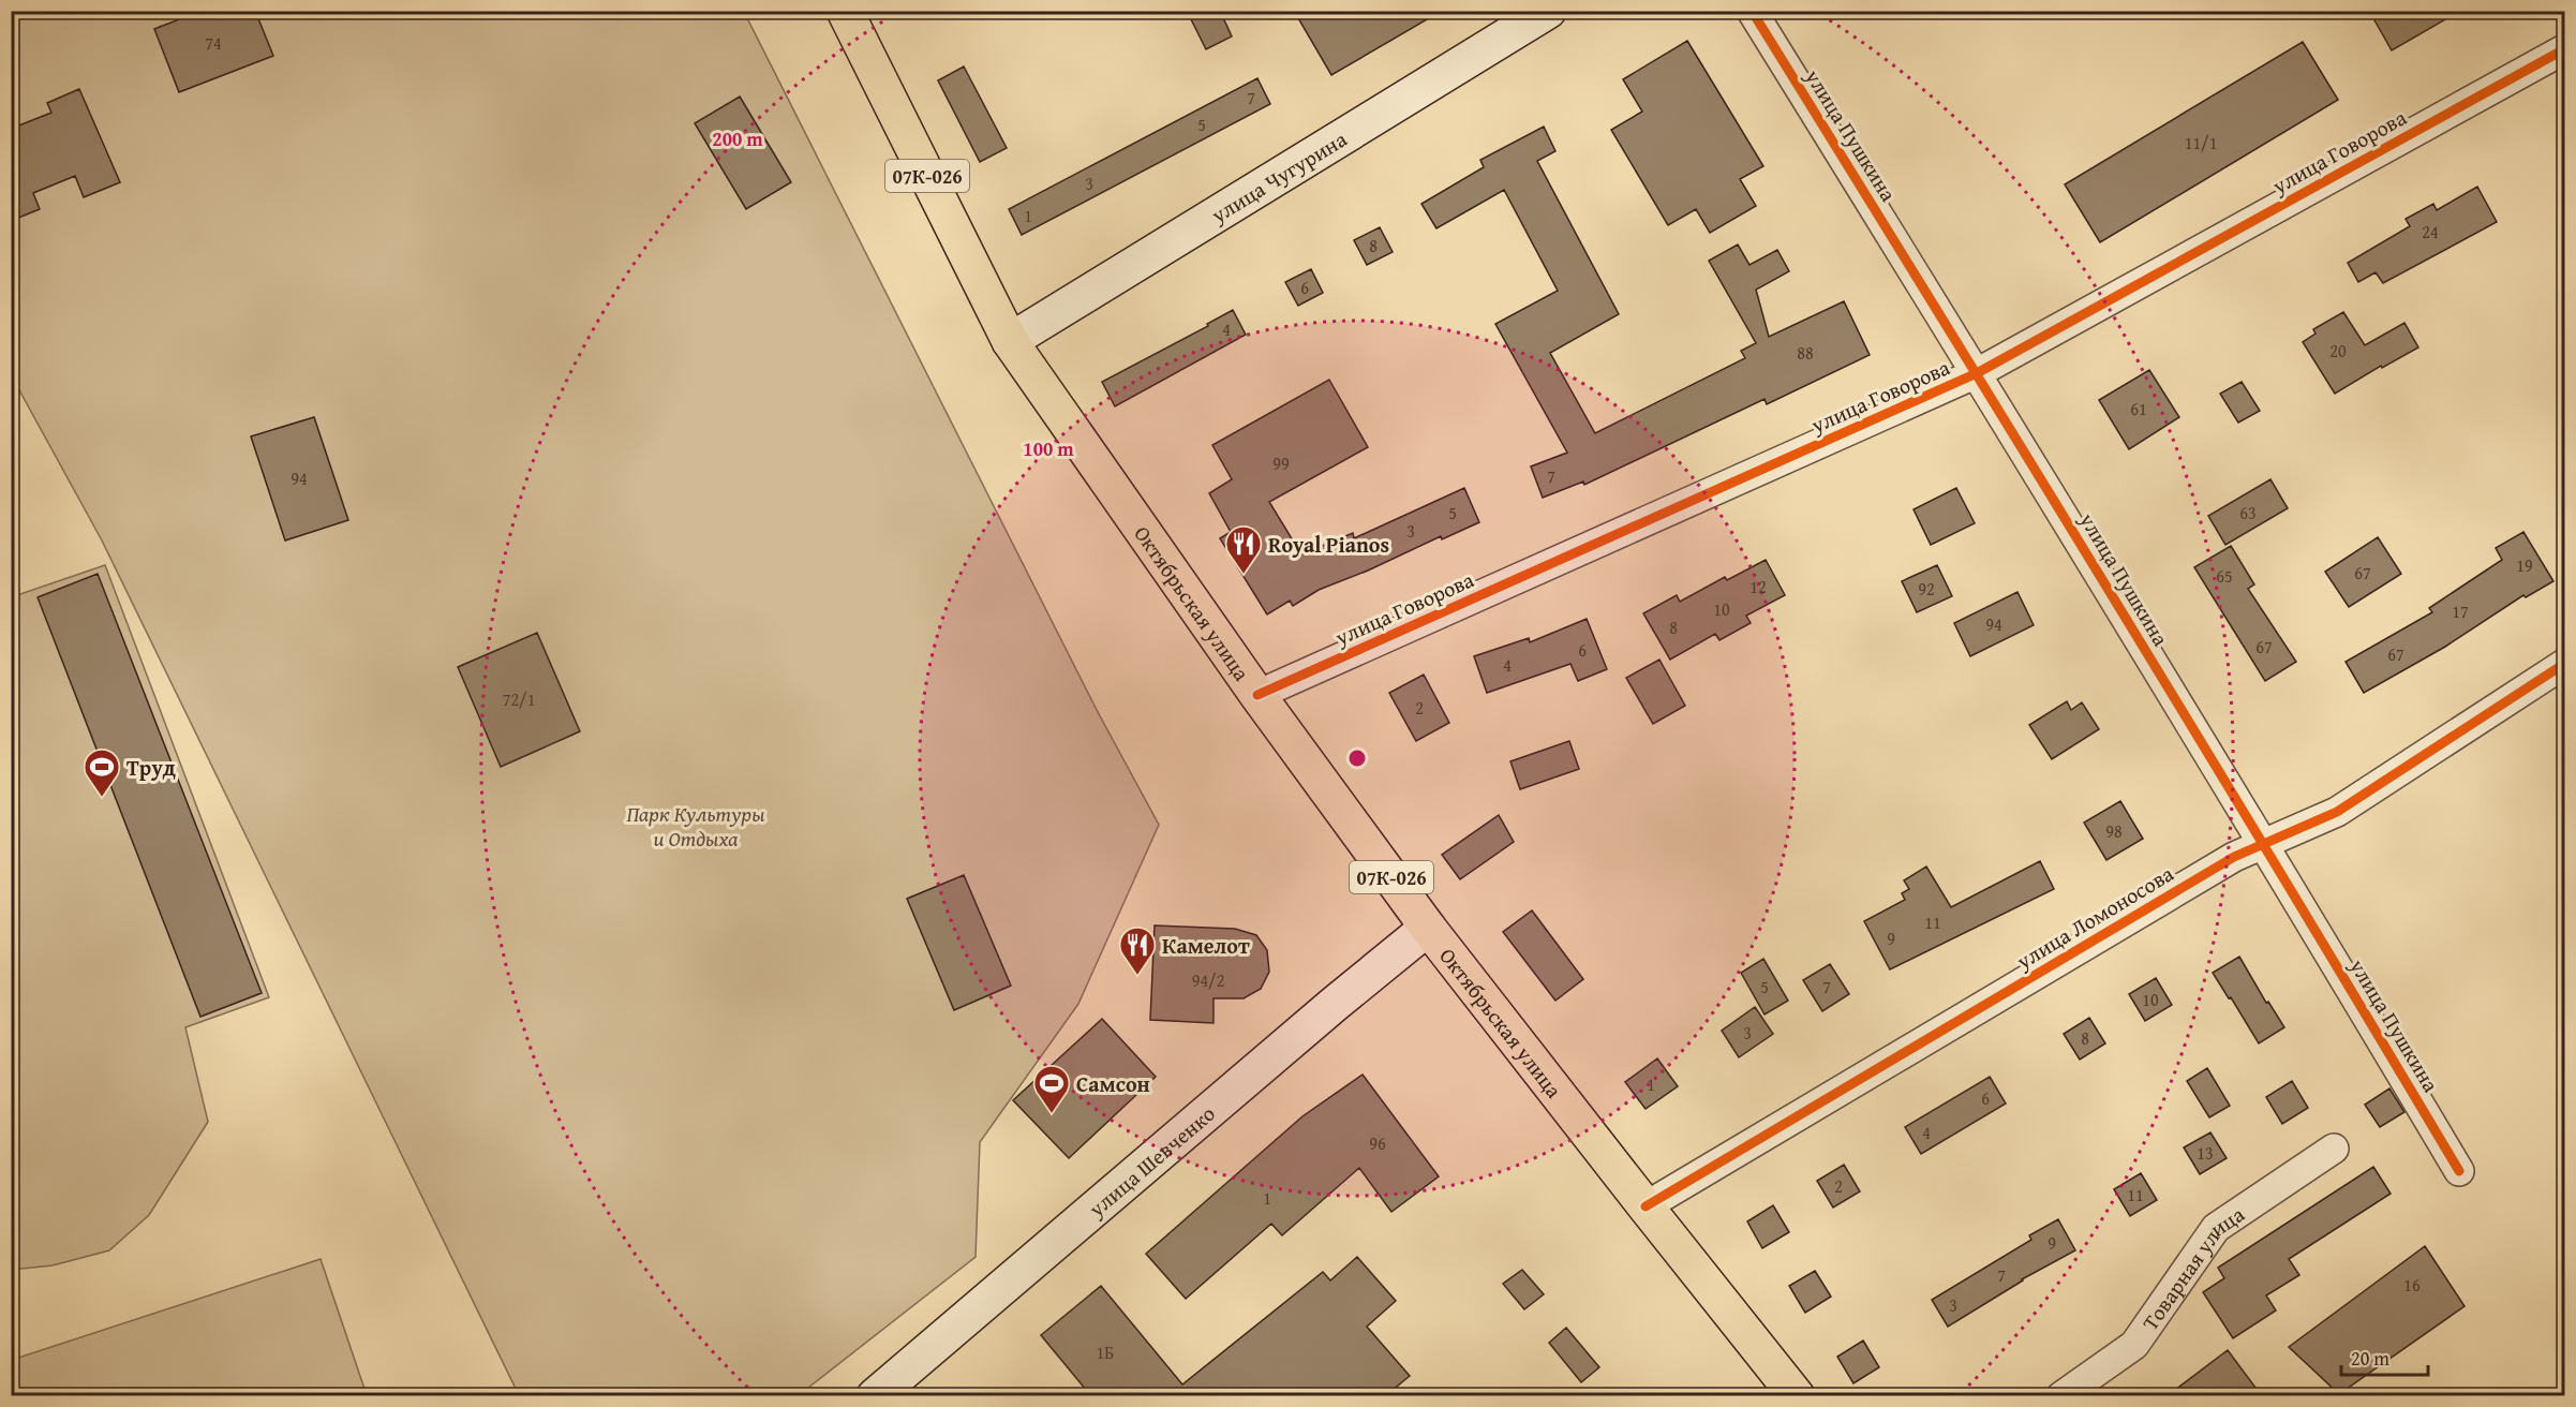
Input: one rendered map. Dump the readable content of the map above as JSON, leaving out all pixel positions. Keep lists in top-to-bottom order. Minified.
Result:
{"streets":{"main road":["07К-026","Октябрьская улица"],"street":["улица Пушкина","улица Говорова","улица Чугурина","улица Ломоносова","улица Шевченко","Товарная улица"]},"crossings":[["улица Пушкина","улица Говорова"],["улица Пушкина","улица Ломоносова"],["улица Говорова","Октябрьская улица"],["улица Чугурина","Октябрьская улица"],["Октябрьская улица","улица Ломоносова"],["Октябрьская улица","улица Шевченко"]],"parks":["Парк Культуры и Отдыха"],"places":{"restaurant":["Royal Pianos","Камелот"],"sports":["Труд","Самсон"]},"house_numbers":["74","7","5","11/1","3","1","24","8","6","4","20","88","61","99","7","94","5","63","3","19","67","65","12","92","10","17","94","8","67","6","67","4","72/1","2","98","11","9","94/2","5","7","10","3","8","1","6","4","96","13","2","11","1","9","7","16","3","1Б"],"scale_bar":"20 m","rings":["200 m","100 m"]}
